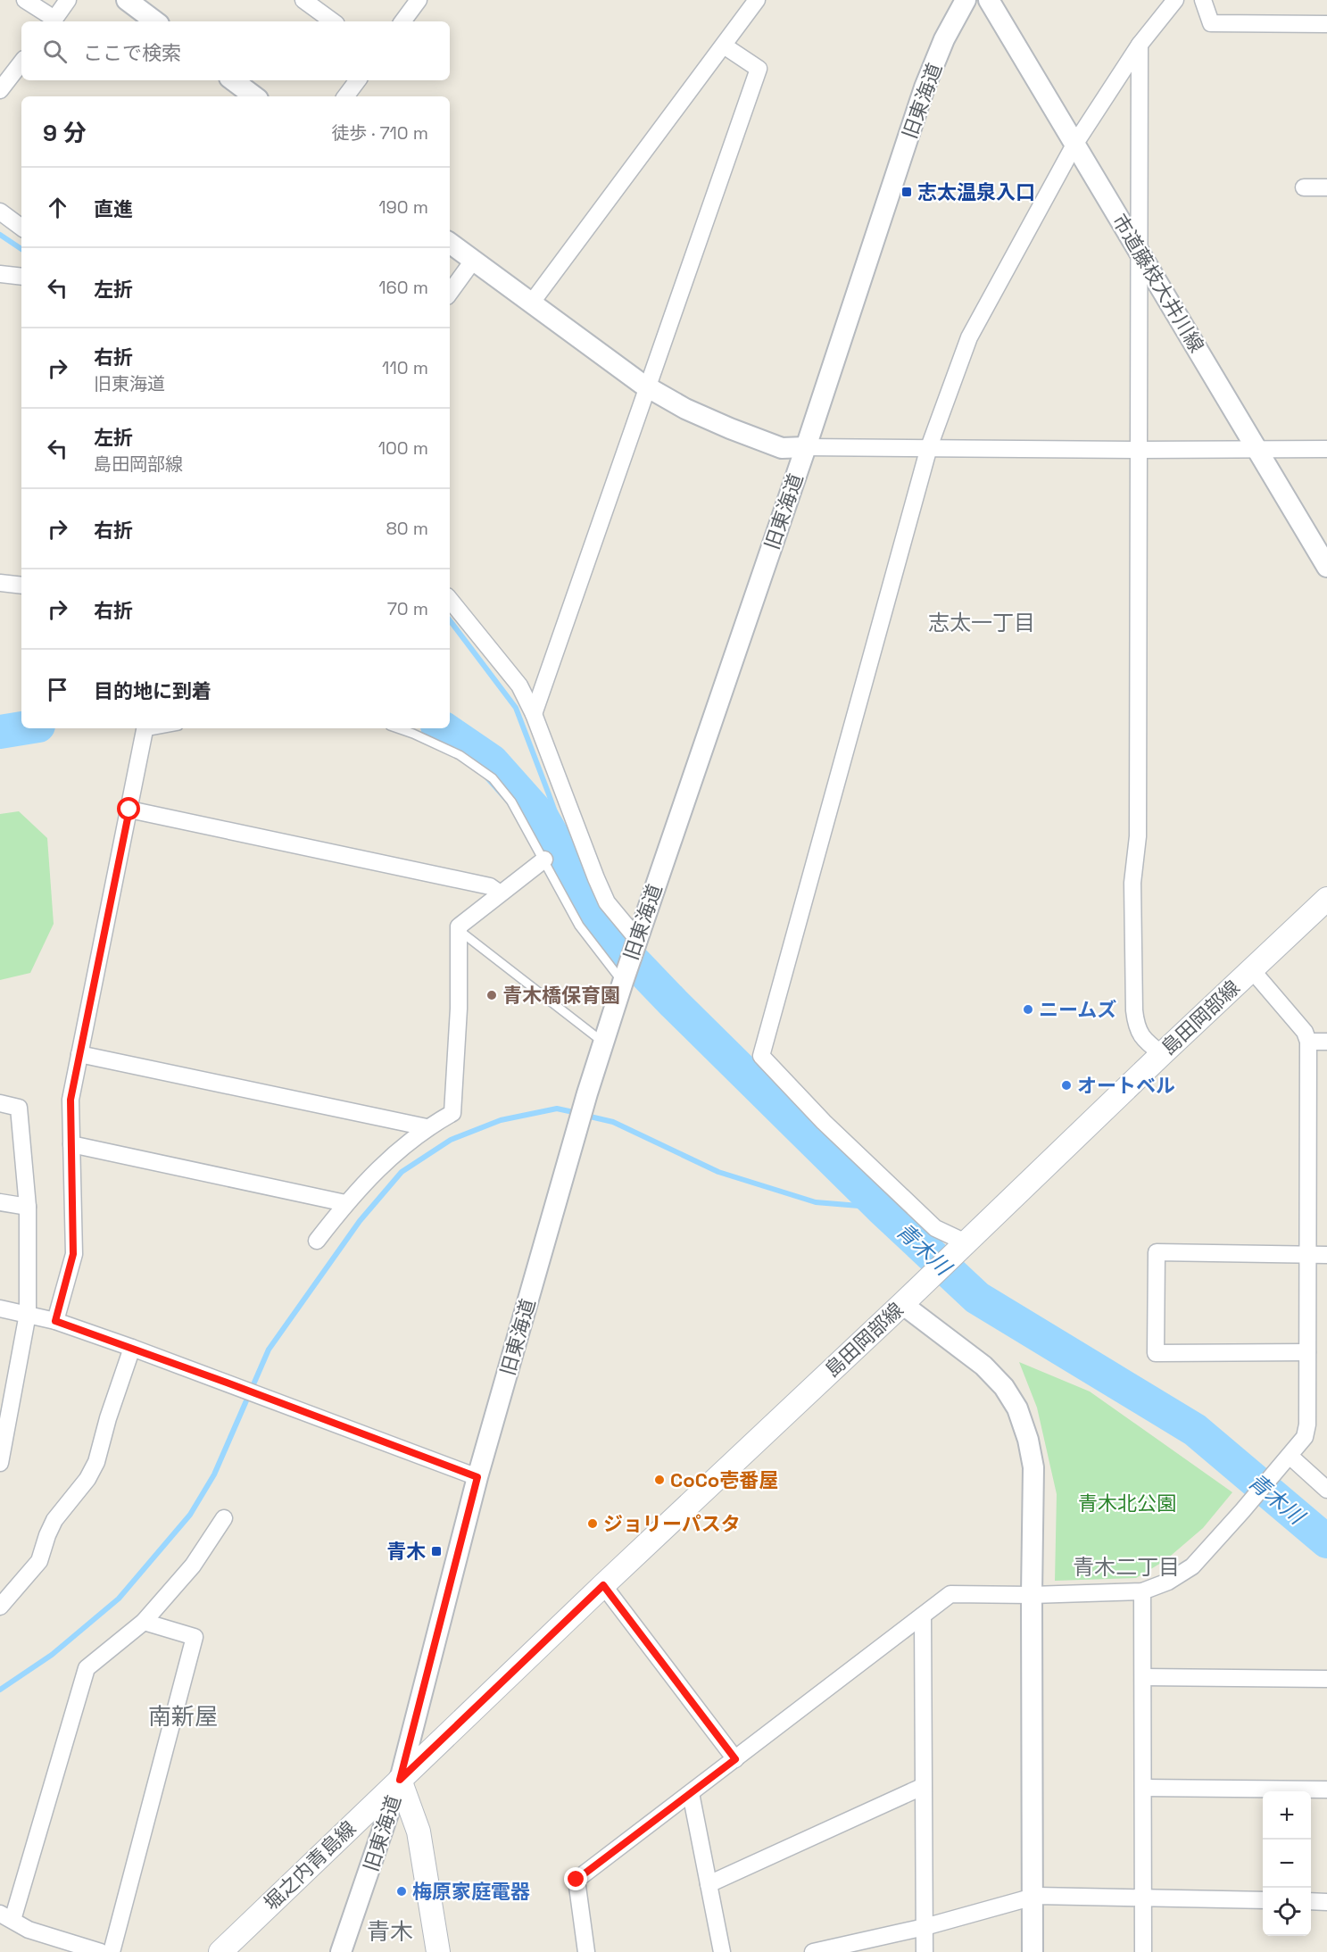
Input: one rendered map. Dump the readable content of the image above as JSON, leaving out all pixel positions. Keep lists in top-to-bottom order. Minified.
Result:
{"streets":{"main road":["島田岡部線","堀之内青島線"],"street":["旧東海道","市道藤枝大井川線"]},"crossings":[["旧東海道","島田岡部線"],["旧東海道","堀之内青島線"],["島田岡部線","堀之内青島線"]],"districts":["志太一丁目","青木二丁目","南新屋","青木"],"water":["青木川"],"parks":["青木北公園"],"places":{"transit":["志太温泉入口","青木"],"other":["青木橋保育園","ニームズ","オートベル","CoCo壱番屋","ジョリーパスタ","梅原家庭電器"]},"page":{"search":"ここで検索","heading":["9 分","徒歩 · 710 m"],"list":[["直進","190 m"],["左折","160 m"],["右折","旧東海道","110 m"],["左折","島田岡部線","100 m"],["右折","80 m"],["右折","70 m"],"目的地に到着"],"map_buttons":["+","−"]}}
